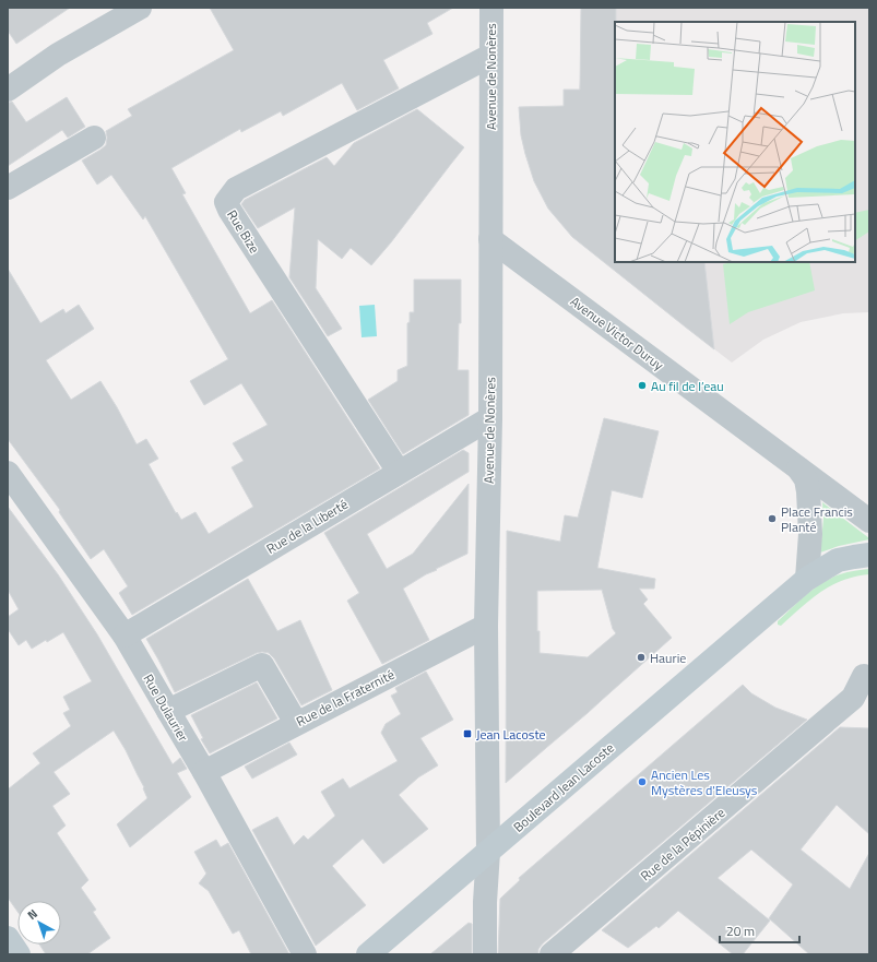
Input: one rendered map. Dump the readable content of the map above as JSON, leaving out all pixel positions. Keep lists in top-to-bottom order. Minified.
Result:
{"streets":{"main road":["Boulevard Jean Lacoste"],"street":["Avenue de Nonères","Rue Bize","Avenue Victor Duruy","Rue de la Liberté","Rue de la Fraternité","Rue Dulaurier","Rue de la Pépinière"]},"crossings":[["Avenue de Nonères","Rue Bize"],["Avenue de Nonères","Avenue Victor Duruy"],["Avenue de Nonères","Rue de la Liberté"],["Avenue de Nonères","Rue de la Fraternité"],["Avenue de Nonères","Boulevard Jean Lacoste"],["Rue Bize","Rue de la Liberté"],["Rue de la Liberté","Rue Dulaurier"],["Rue de la Fraternité","Rue Dulaurier"]],"places":{"other":["Au fil de l’eau","Place Francis Planté","Haurie","Ancien Les Mystères d'Eleusys"],"transit":["Jean Lacoste"]},"scale_bar":"20 m","north":"top left"}
